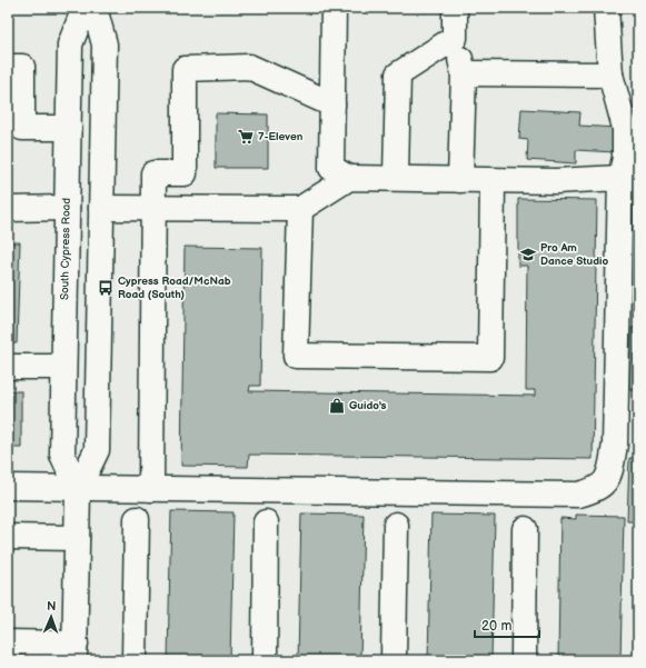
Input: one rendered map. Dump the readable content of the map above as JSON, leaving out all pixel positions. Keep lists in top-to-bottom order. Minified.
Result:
{"streets":{"street":["South Cypress Road"]},"places":{"supermarket":["7-Eleven"],"school or university":["Pro Am Dance Studio"],"bus stop":["Cypress Road/McNab Road (South)"],"shop":["Guido's"]},"scale_bar":"20 m","north":"top"}
